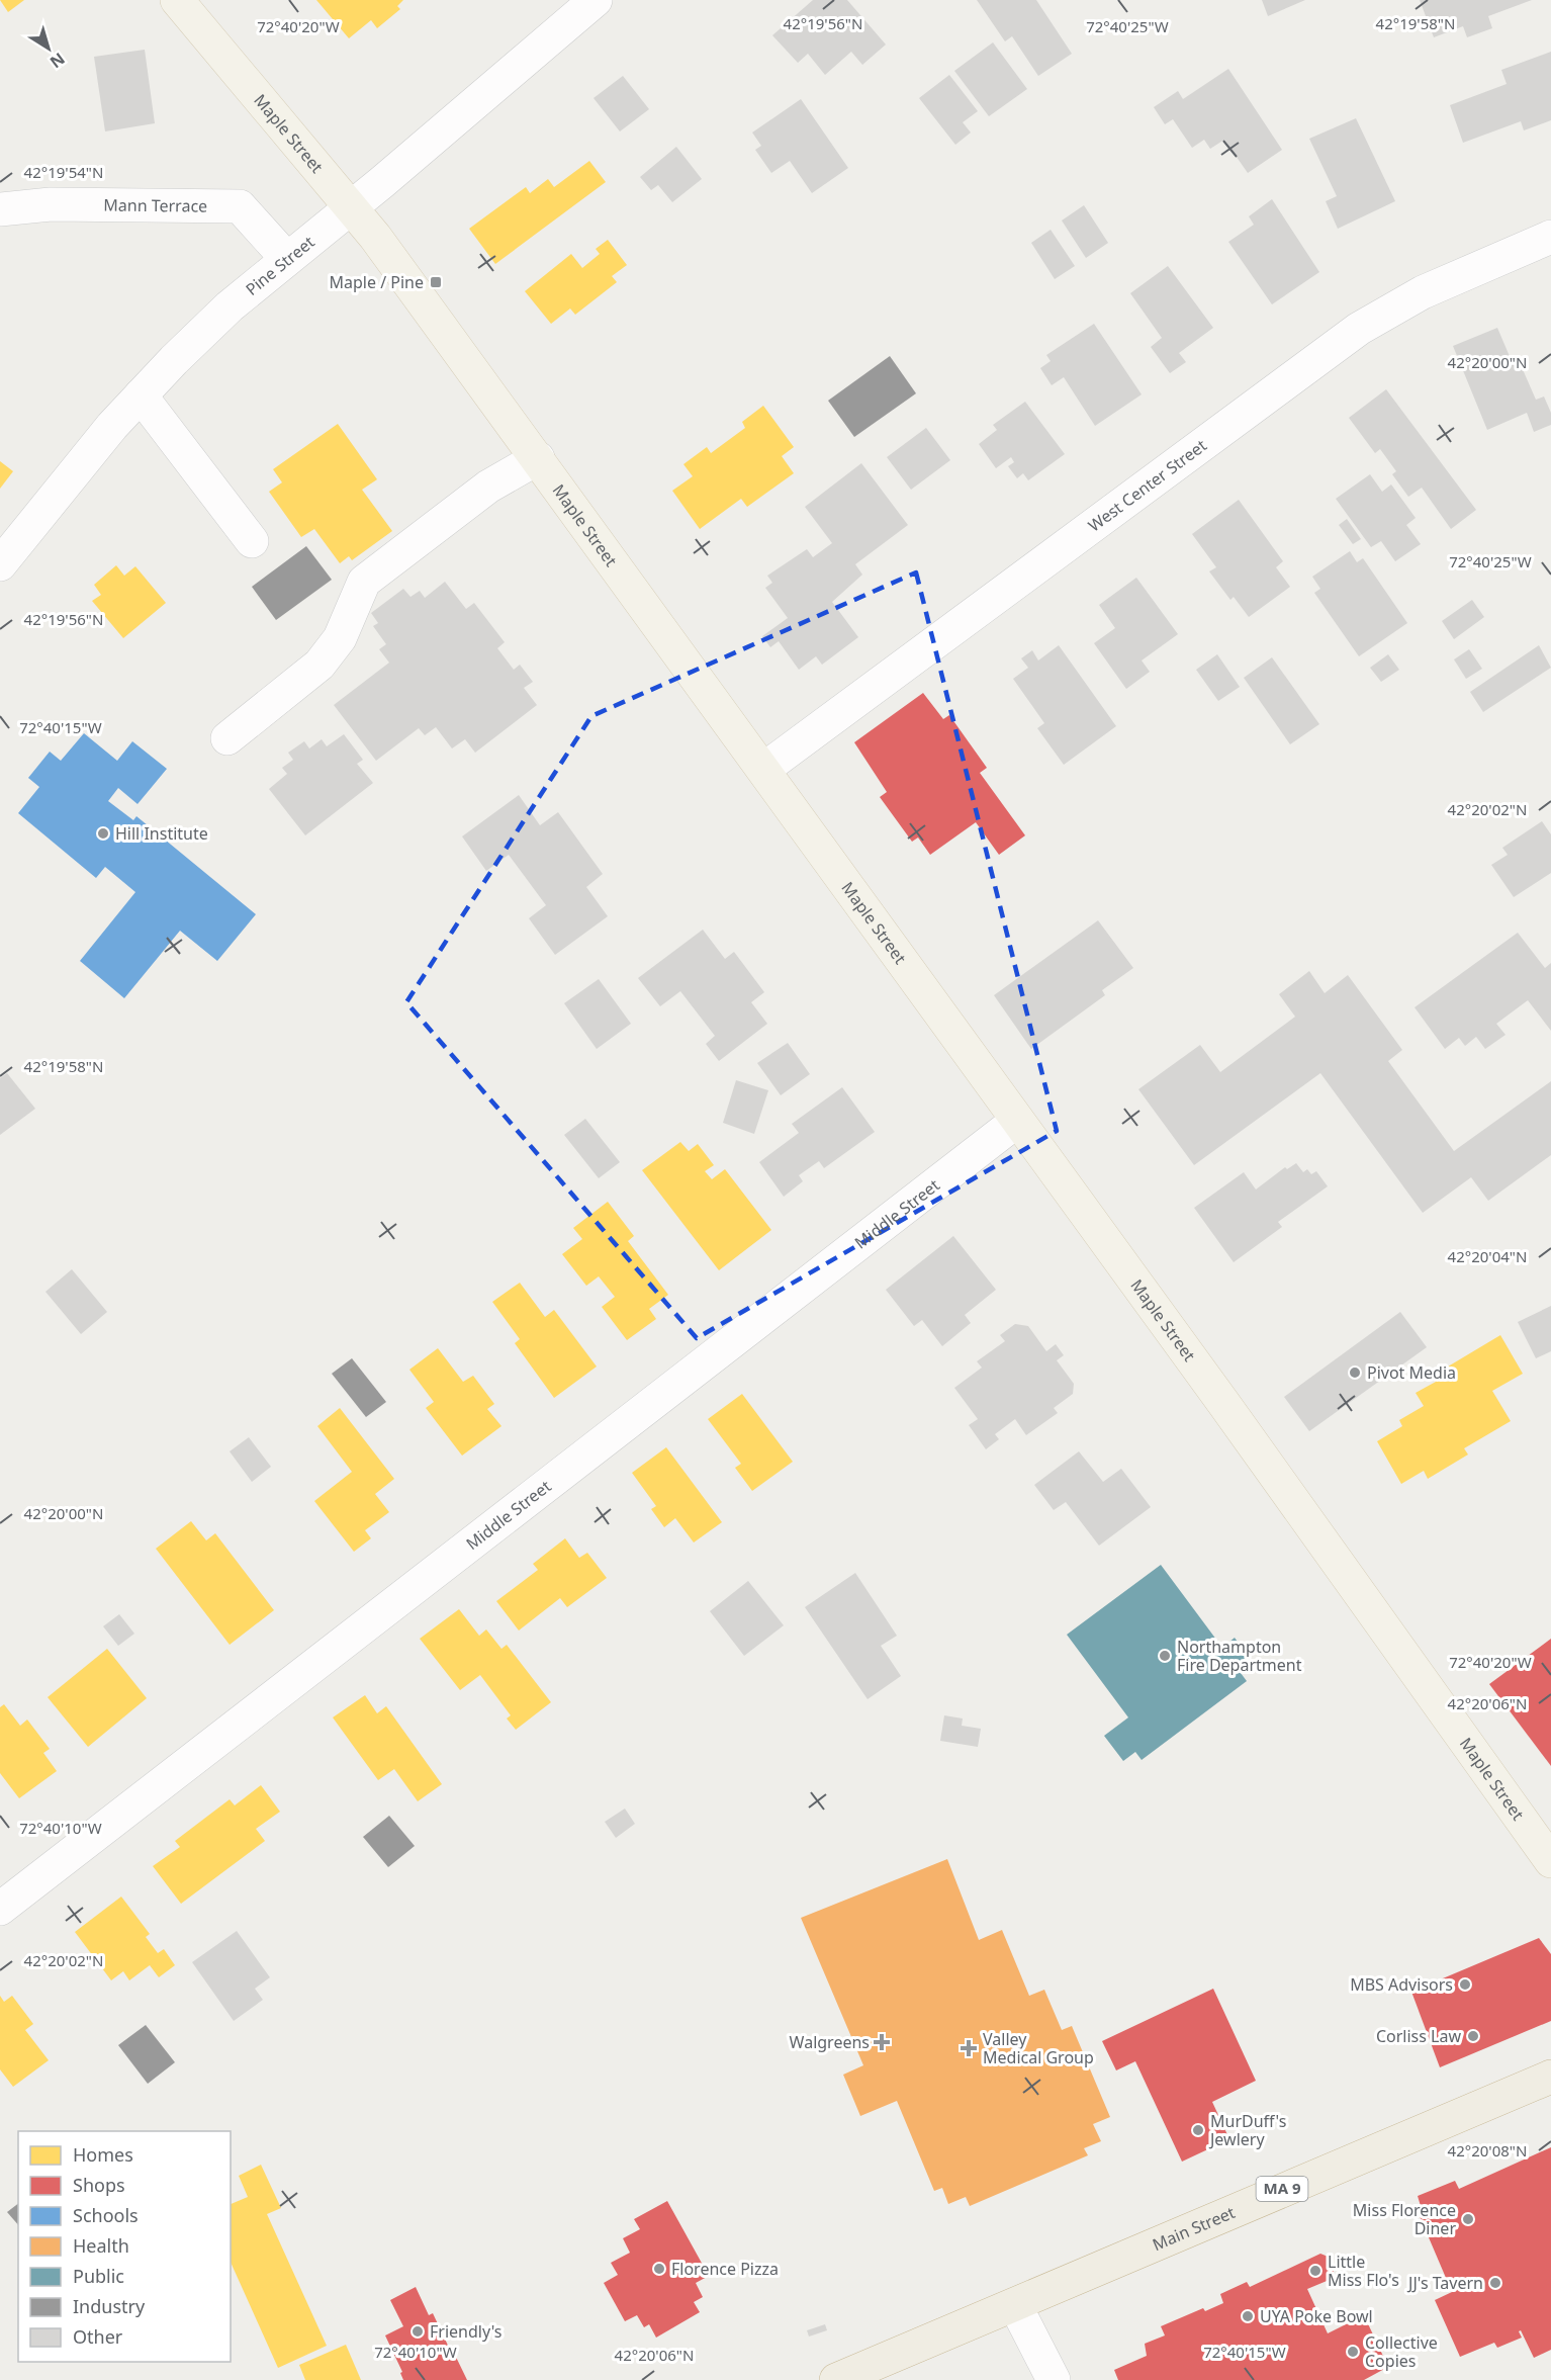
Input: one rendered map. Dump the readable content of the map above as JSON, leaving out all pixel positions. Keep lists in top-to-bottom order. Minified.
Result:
{"streets":{"highway":["MA 9","Main Street"],"main road":["Maple Street"],"street":["Mann Terrace","Pine Street","West Center Street","Middle Street"]},"crossings":[["Maple Street","Pine Street"],["Maple Street","West Center Street"],["Maple Street","Middle Street"],["Mann Terrace","Pine Street"]],"places":{"transit":["Maple / Pine"],"other":["Hill Institute","Pivot Media","Northampton Fire Department","MBS Advisors","Corliss Law","MurDuff's Jewlery","Miss Florence Diner","Florence Pizza","Little Miss Flo's","JJ's Tavern","UYA Poke Bowl","Friendly's","Collective Copies"],"health":["Walgreens","Valley Medical Group"]},"legend":["Homes","Shops","Schools","Health","Public","Industry","Other"],"north":"bottom right","coordinates":["42°19'56\"N","42°19'58\"N","72°40'20\"W","72°40'25\"W","42°19'54\"N","42°20'00\"N","72°40'15\"W","42°20'02\"N","42°20'04\"N","42°20'06\"N","72°40'10\"W","42°20'08\"N"]}
